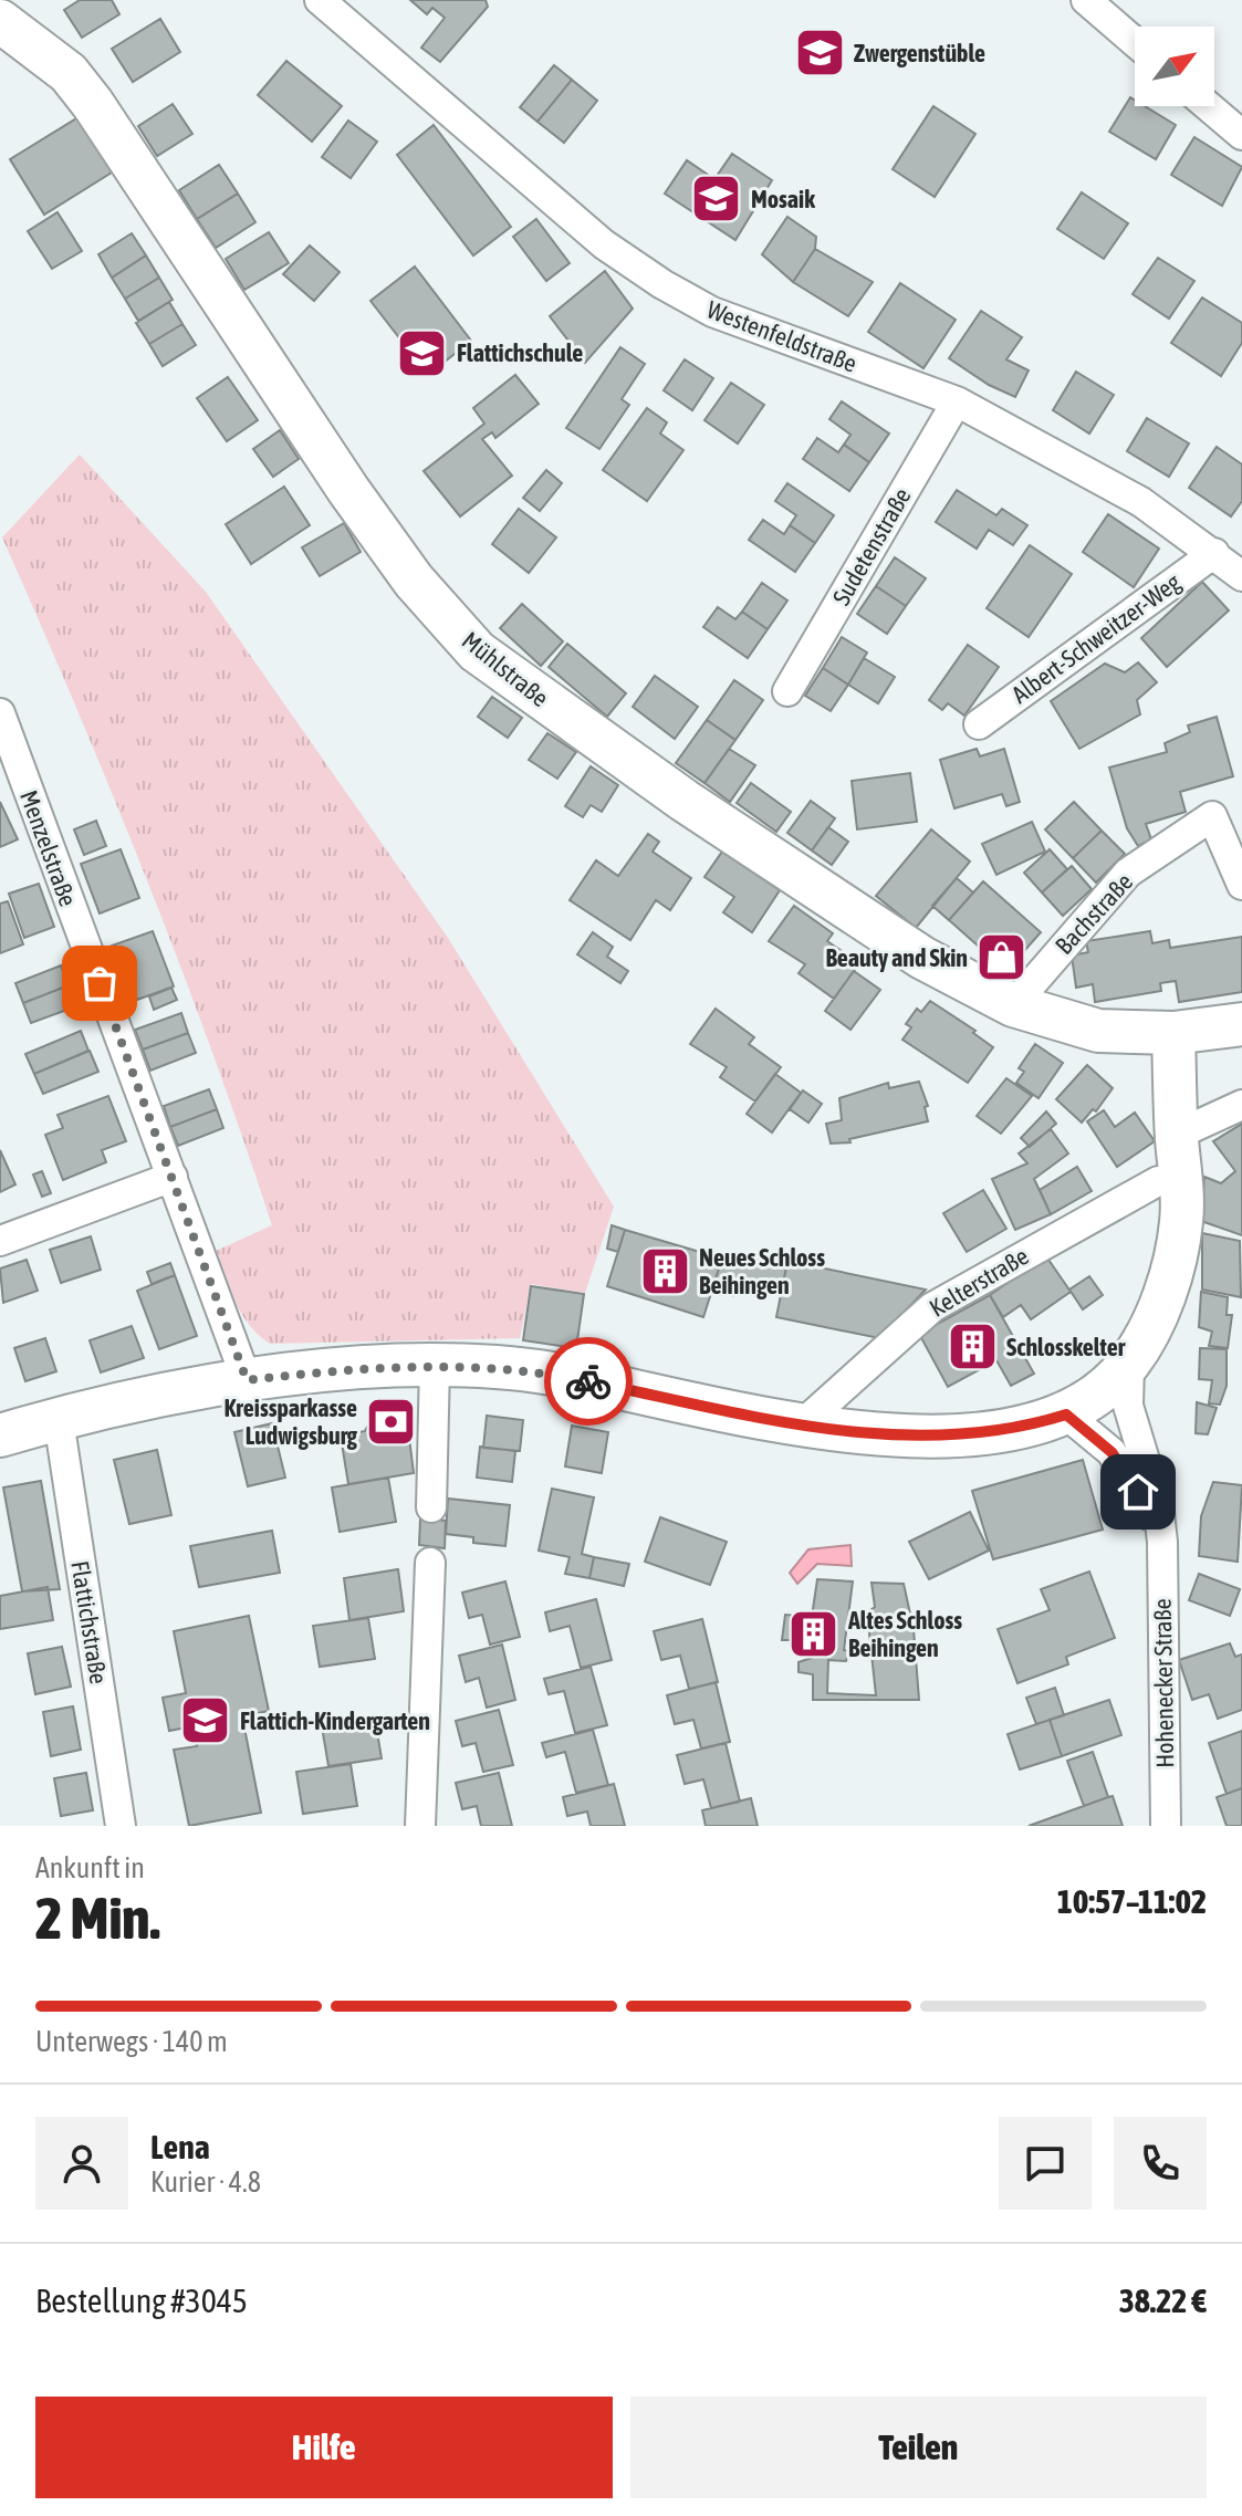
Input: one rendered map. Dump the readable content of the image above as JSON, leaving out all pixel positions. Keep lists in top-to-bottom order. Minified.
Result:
{"streets":{"main road":["Mühlstraße"],"street":["Westenfeldstraße","Sudetenstraße","Albert-Schweitzer-Weg","Menzelstraße","Bachstraße","Kelterstraße","Flattichstraße","Hohenecker Straße"]},"crossings":[["Westenfeldstraße","Sudetenstraße"],["Westenfeldstraße","Albert-Schweitzer-Weg"],["Mühlstraße","Bachstraße"]],"places":{"school or university":["Zwergenstüble","Mosaik","Flattichschule","Flattich-Kindergarten"],"shop":["Beauty and Skin"],"building":["Neues Schloss Beihingen","Schlosskelter","Altes Schloss Beihingen"],"bank":["Kreissparkasse Ludwigsburg"]},"north":"top right","page":{"heading":["2 Min.","Ankunft in","10:57–11:02"],"panel":["Lena","Kurier · 4.8","Bestellung #3045","38.22 €"],"bar":"Unterwegs · 140 m","buttons":["Hilfe","Teilen"]}}
